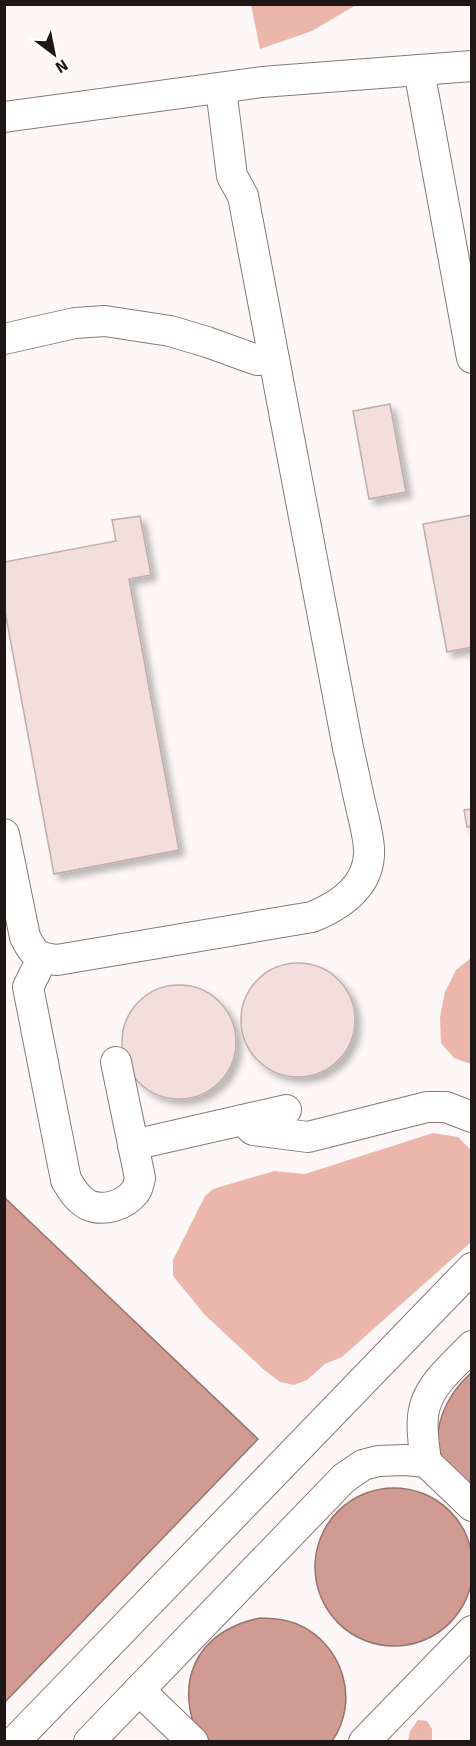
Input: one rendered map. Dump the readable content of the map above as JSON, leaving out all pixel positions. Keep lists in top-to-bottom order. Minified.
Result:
{"north":"bottom right"}
